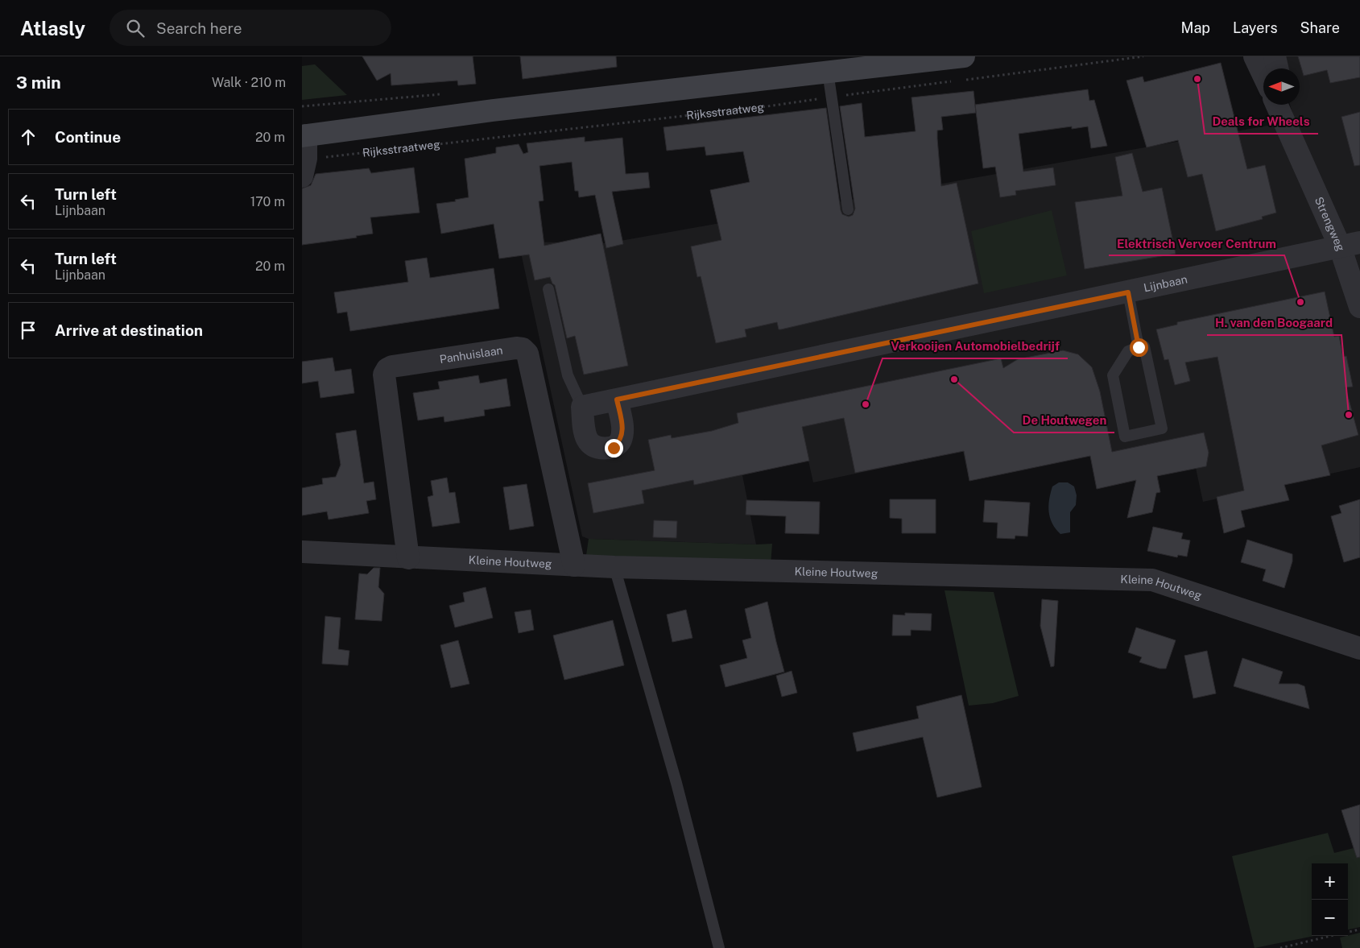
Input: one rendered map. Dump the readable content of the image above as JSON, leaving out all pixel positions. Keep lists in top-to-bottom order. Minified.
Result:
{"streets":{"street":["Strengweg","Lijnbaan","Panhuislaan","Kleine Houtweg"],"path":["Rijksstraatweg"]},"crossings":[["Strengweg","Lijnbaan"],["Panhuislaan","Kleine Houtweg"]],"places":["Deals for Wheels","Elektrisch Vervoer Centrum","De Houtwegen","Verkooijen Automobielbedrijf","H. van den Boogaard"],"north":"left","page":{"header":"Atlasly","search":"Search here","nav":["Map","Layers","Share"],"heading":["3 min","Walk · 210 m"],"list":[["Continue","20 m"],["Turn left","Lijnbaan","170 m"],["Turn left","Lijnbaan","20 m"],"Arrive at destination"],"map_buttons":["+","−"]}}
